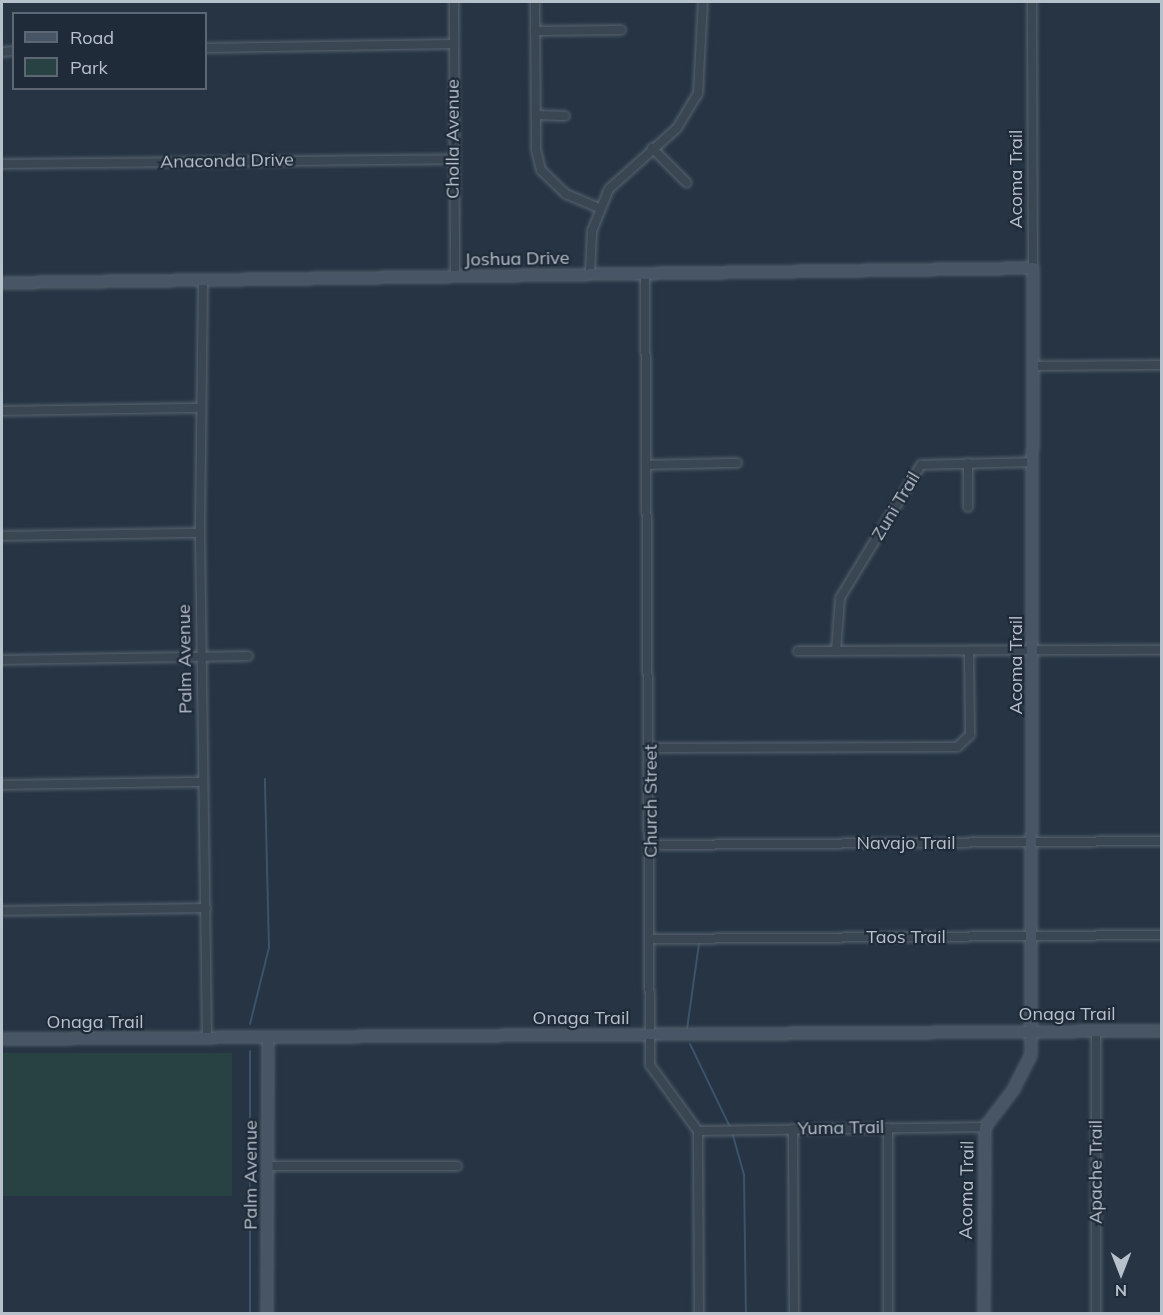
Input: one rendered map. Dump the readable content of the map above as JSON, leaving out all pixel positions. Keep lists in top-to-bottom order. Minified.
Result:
{"streets":{"street":["Cholla Avenue","Anaconda Drive","Acoma Trail","Joshua Drive","Zuni Trail","Palm Avenue","Church Street","Navajo Trail","Taos Trail","Onaga Trail","Yuma Trail","Apache Trail"]},"crossings":[["Cholla Avenue","Anaconda Drive"],["Cholla Avenue","Joshua Drive"],["Acoma Trail","Joshua Drive"],["Acoma Trail","Zuni Trail"],["Acoma Trail","Navajo Trail"],["Acoma Trail","Taos Trail"],["Acoma Trail","Onaga Trail"],["Acoma Trail","Yuma Trail"],["Joshua Drive","Palm Avenue"],["Joshua Drive","Church Street"],["Palm Avenue","Onaga Trail"],["Church Street","Navajo Trail"],["Church Street","Taos Trail"],["Church Street","Onaga Trail"],["Church Street","Yuma Trail"],["Onaga Trail","Apache Trail"]],"legend":["Road","Park"],"north":"bottom"}
